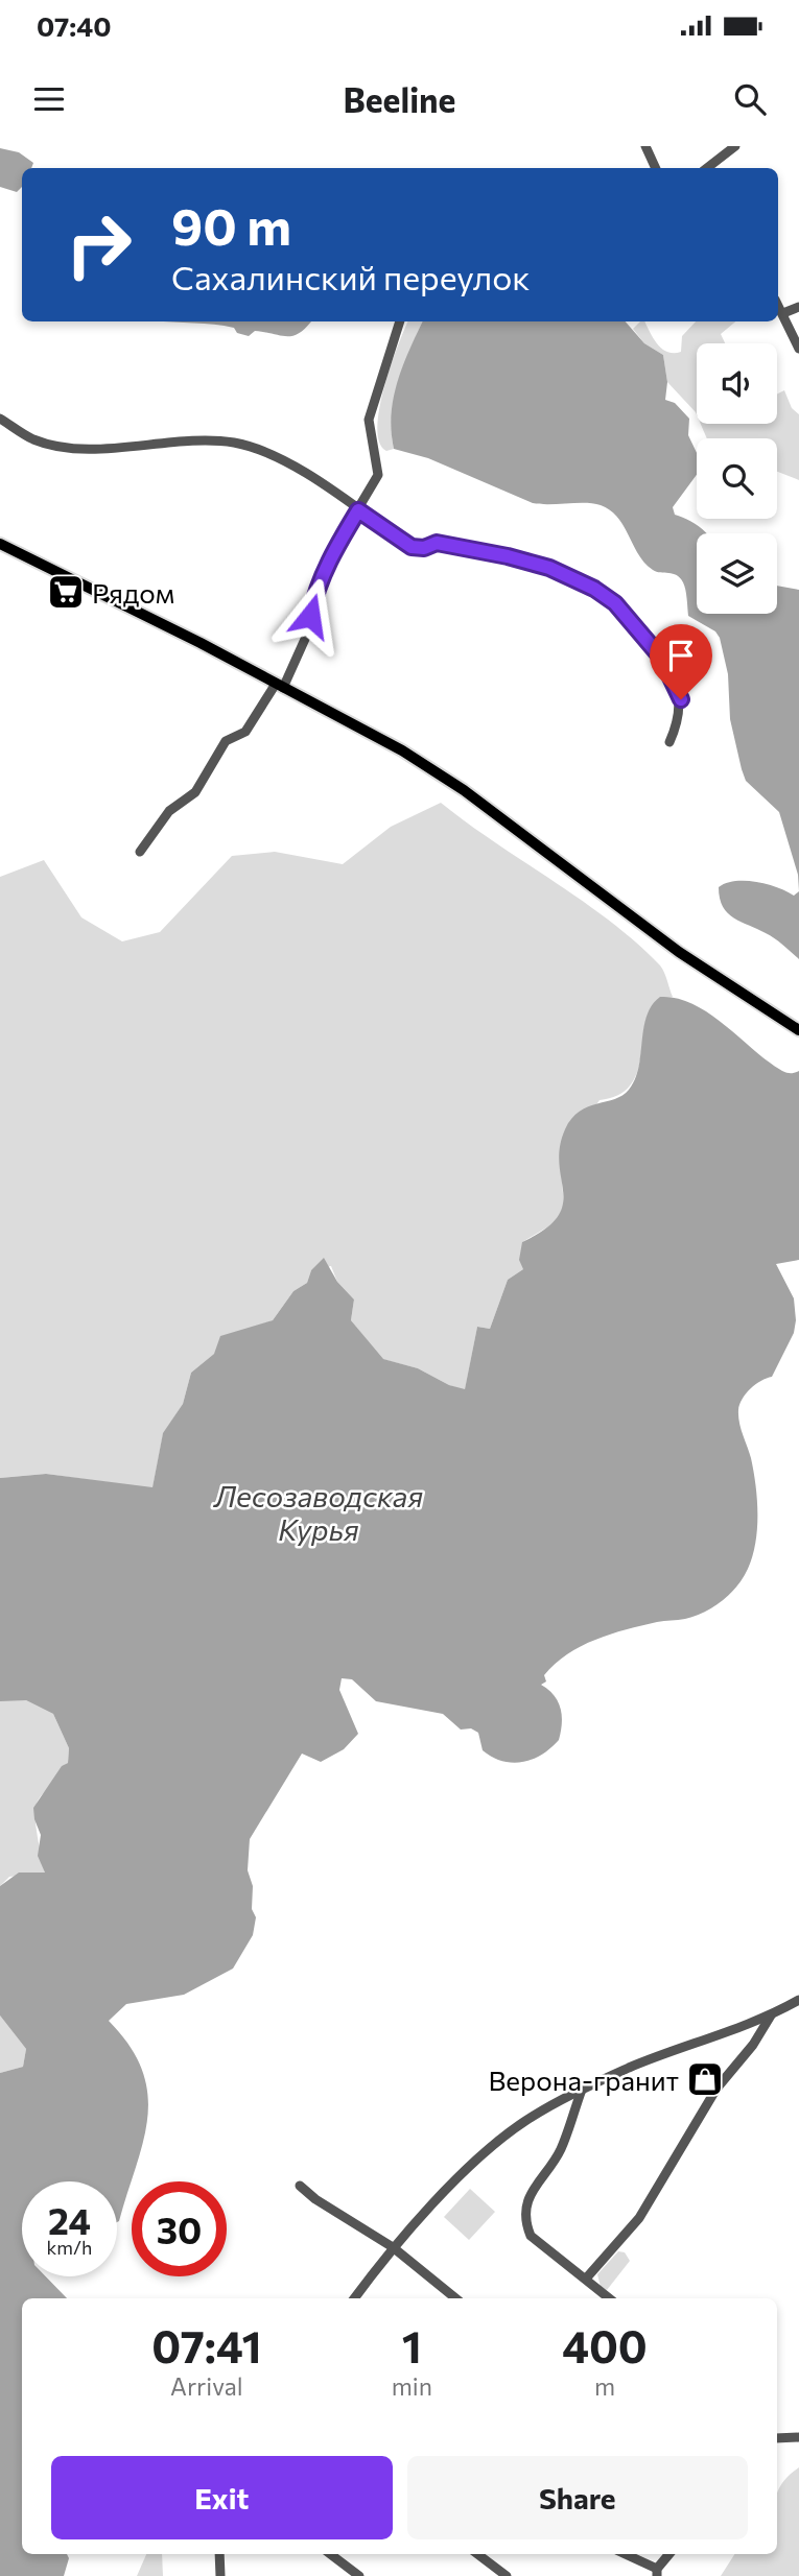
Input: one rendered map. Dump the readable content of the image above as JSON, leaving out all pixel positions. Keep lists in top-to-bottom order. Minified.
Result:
{"water":["Лесозаводская Курья"],"places":{"supermarket":["Рядом"],"shop":["Верона-гранит"]},"page":{"status":"07:40","header":"Beeline","turn":["90 m","Сахалинский переулок"],"speed":"24 km/h","limit":"30","eta":["07:41","Arrival","1","min","400","m"],"buttons":["Exit","Share"]}}
